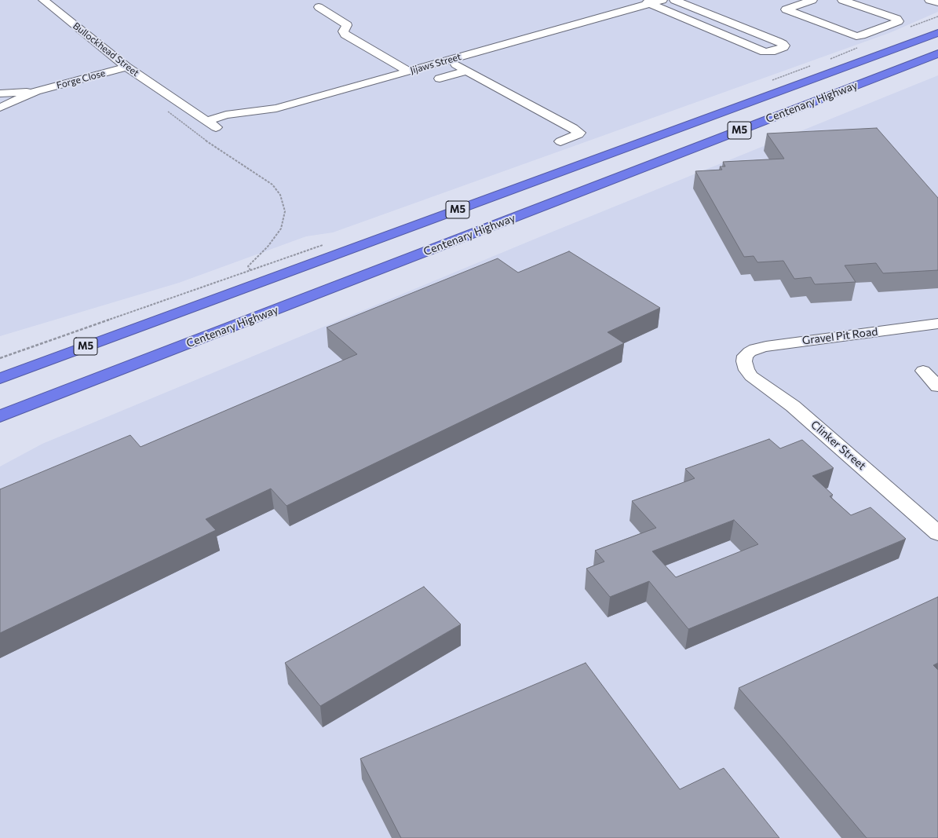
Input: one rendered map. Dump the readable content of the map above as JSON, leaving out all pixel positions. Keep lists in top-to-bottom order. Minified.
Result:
{"streets":{"highway":["Centenary Highway","M5"],"street":["Bullockhead Street","Jijaws Street","Forge Close","Gravel Pit Road","Clinker Street"]},"crossings":[["Bullockhead Street","Jijaws Street"],["Bullockhead Street","Forge Close"],["Gravel Pit Road","Clinker Street"]]}
